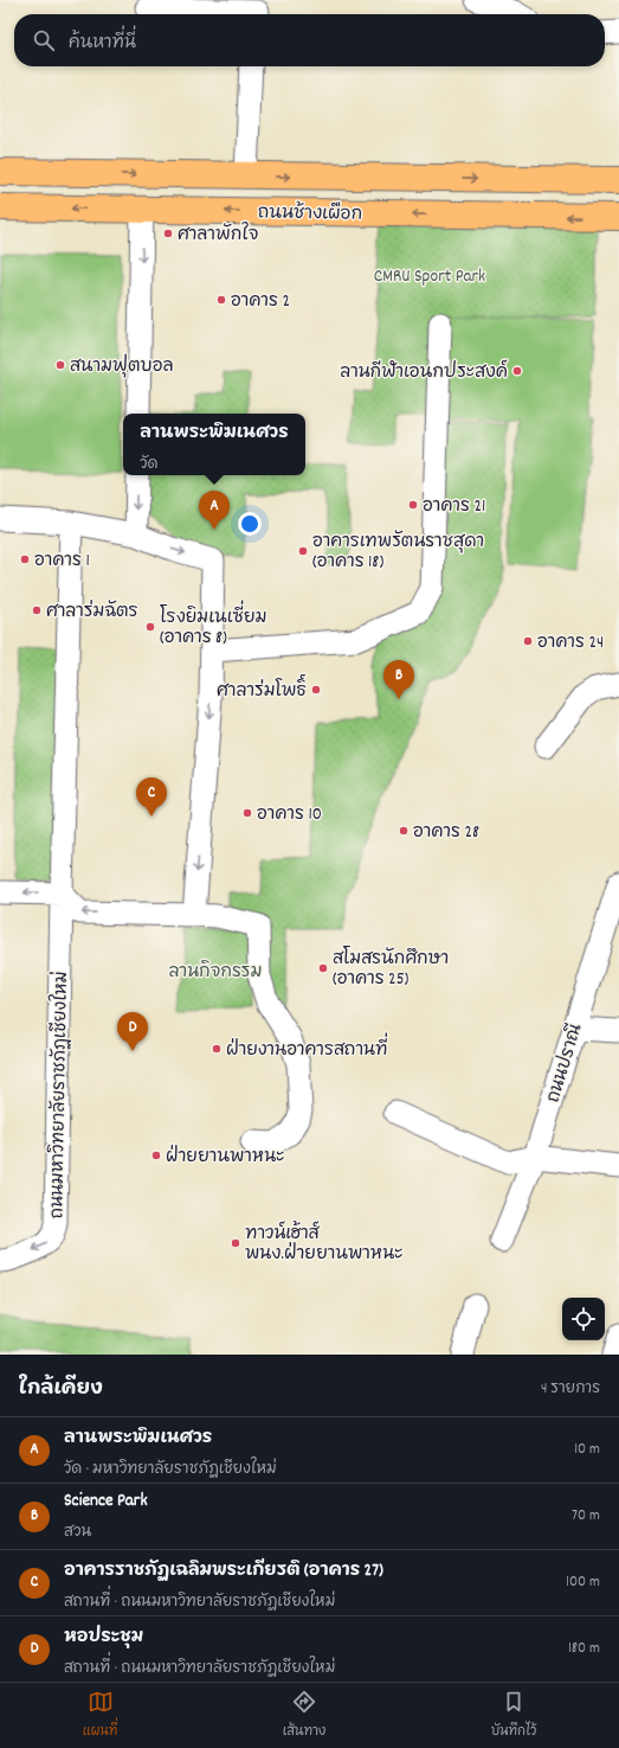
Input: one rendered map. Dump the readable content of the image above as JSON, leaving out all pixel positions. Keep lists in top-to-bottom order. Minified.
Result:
{"streets":{"main road":["ถนนช้างเผือก"],"street":["ถนนปราณี","ถนนมหาวิทยาลัยราชภัฏเชียงใหม่"]},"one_way":["ถนนมหาวิทยาลัยราชภัฏเชียงใหม่"],"parks":["CMRU Sport Park","ลานกิจกรรม"],"places":["ศาลาพักใจ","อาคาร 2","สนามฟุตบอล","ลานกีฬาเอนกประสงค์","อาคาร 21","อาคารเทพรัตนราชสุดา (อาคาร 18)","อาคาร 1","ศาลาร่มฉัตร","โรงยิมเนเซี่ยม (อาคาร 8)","อาคาร 24","ศาลาร่มโพธิ์","อาคาร 10","อาคาร 28","สโมสรนักศึกษา (อาคาร 25)","ฝ่ายงานอาคารสถานที่","ฝ่ายยานพาหนะ","ทาวน์เฮ้าส์ พนง.ฝ่ายยานพาหนะ"],"page":{"search":"ค้นหาที่นี่","popup":["ลานพระพิฆเนศวร","วัด"],"pins":["A","B","C","D"],"heading":["ใกล้เคียง","4 รายการ"],"list":[{"mark":"A","name":"ลานพระพิฆเนศวร","note":"วัด · มหาวิทยาลัยราชภัฏเชียงใหม่","value":"10 m"},{"mark":"B","name":"Science Park","note":"สวน","value":"70 m"},{"mark":"C","name":"อาคารราชภัฏเฉลิมพระเกียรติ (อาคาร 27)","note":"สถานที่ · ถนนมหาวิทยาลัยราชภัฏเชียงใหม่","value":"100 m"},{"mark":"D","name":"หอประชุม","note":"สถานที่ · ถนนมหาวิทยาลัยราชภัฏเชียงใหม่","value":"180 m"}],"nav":["แผนที่","เส้นทาง","บันทึกไว้"]}}
